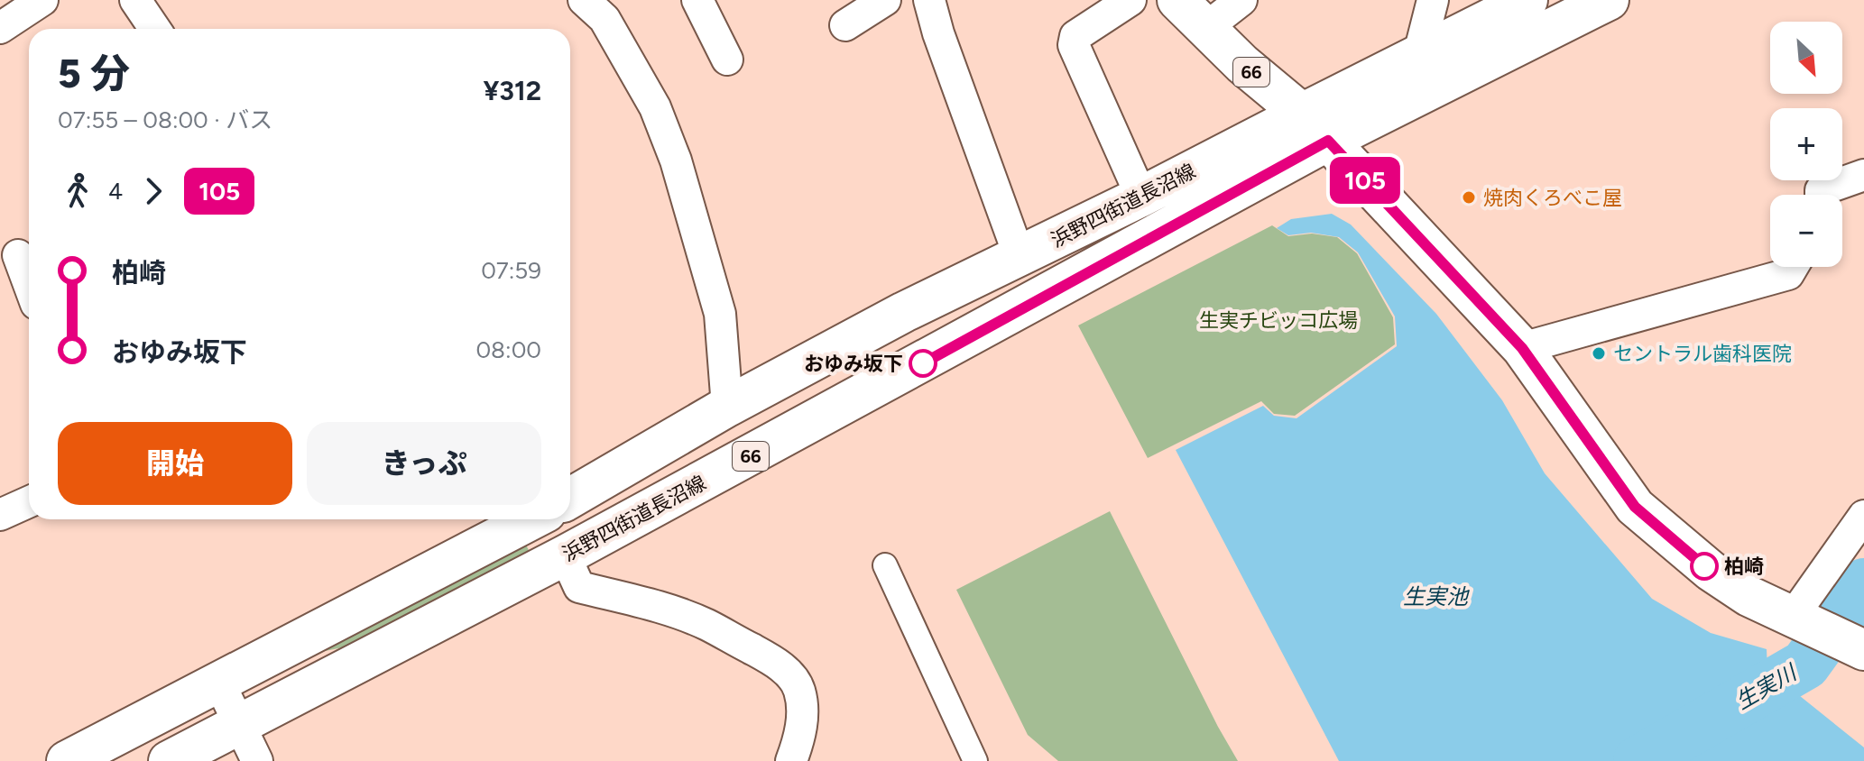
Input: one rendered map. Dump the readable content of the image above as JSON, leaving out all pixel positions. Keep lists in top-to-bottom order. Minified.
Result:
{"streets":{"main road":["66","浜野四街道長沼線"]},"crossings":[["66","浜野四街道長沼線"]],"water":["生実池","生実川"],"parks":["生実チビッコ広場"],"places":["焼肉くろべこ屋","セントラル歯科医院","おゆみ坂下","柏崎"],"lines":["bus line 105"],"north":"bottom right","page":{"on_map":"105","map_buttons":["+","−"],"heading":["5 分","07:55 – 08:00 · バス","¥312"],"legs":["4","105"],"list":[{"name":"柏崎","value":"07:59"},{"name":"おゆみ坂下","value":"08:00"}],"buttons":["開始","きっぷ"]}}
